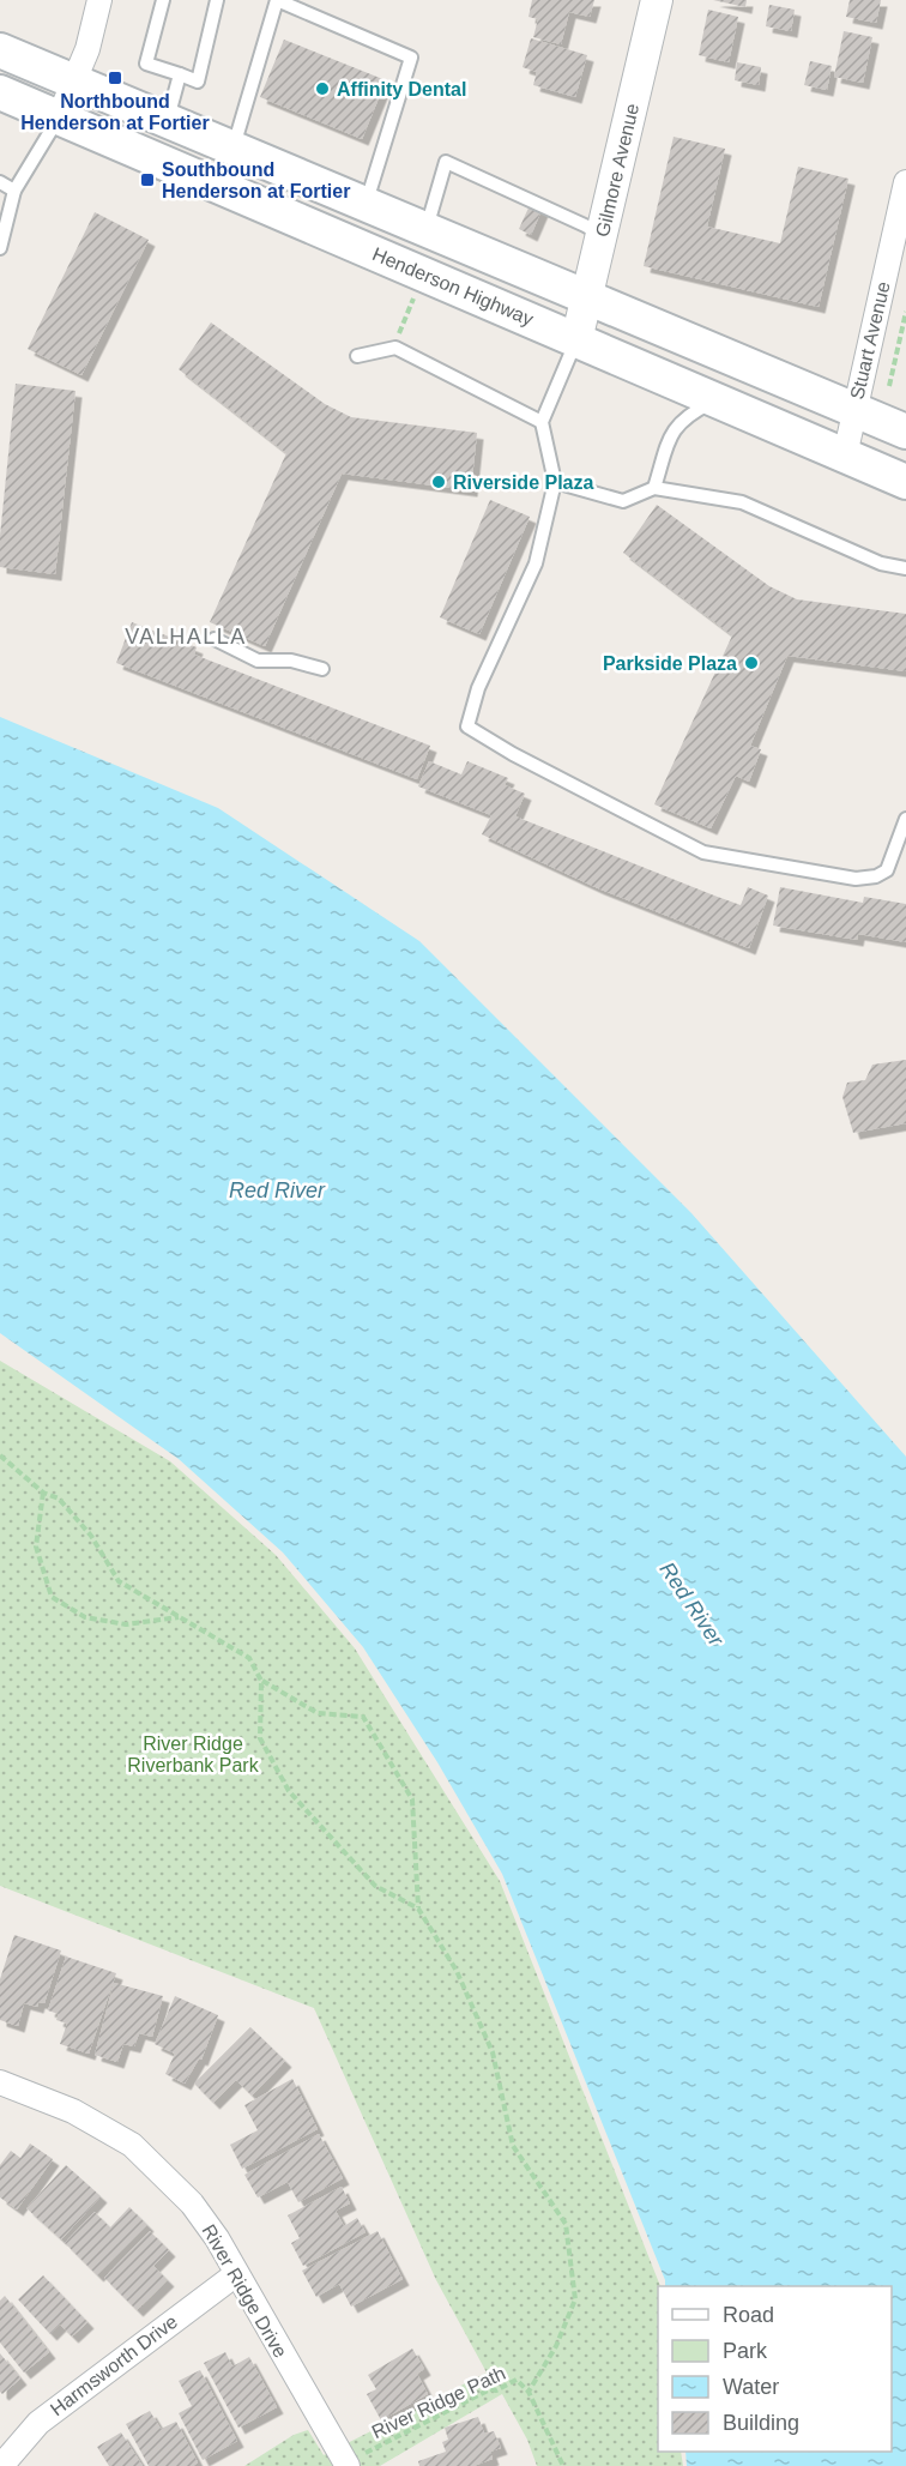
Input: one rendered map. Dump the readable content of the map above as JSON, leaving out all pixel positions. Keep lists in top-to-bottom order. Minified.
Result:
{"streets":{"main road":["Henderson Highway"],"street":["Gilmore Avenue","Stuart Avenue","River Ridge Drive","Harmsworth Drive"],"path":["River Ridge Path"]},"crossings":[["Gilmore Avenue","Henderson Highway"],["Henderson Highway","Stuart Avenue"],["River Ridge Drive","Harmsworth Drive"],["River Ridge Drive","River Ridge Path"]],"districts":["VALHALLA"],"water":["Red River"],"parks":["River Ridge Riverbank Park"],"places":{"transit":["Northbound Henderson at Fortier","Southbound Henderson at Fortier"],"other":["Affinity Dental","Riverside Plaza","Parkside Plaza"]},"legend":["Road","Park","Water","Building"]}
